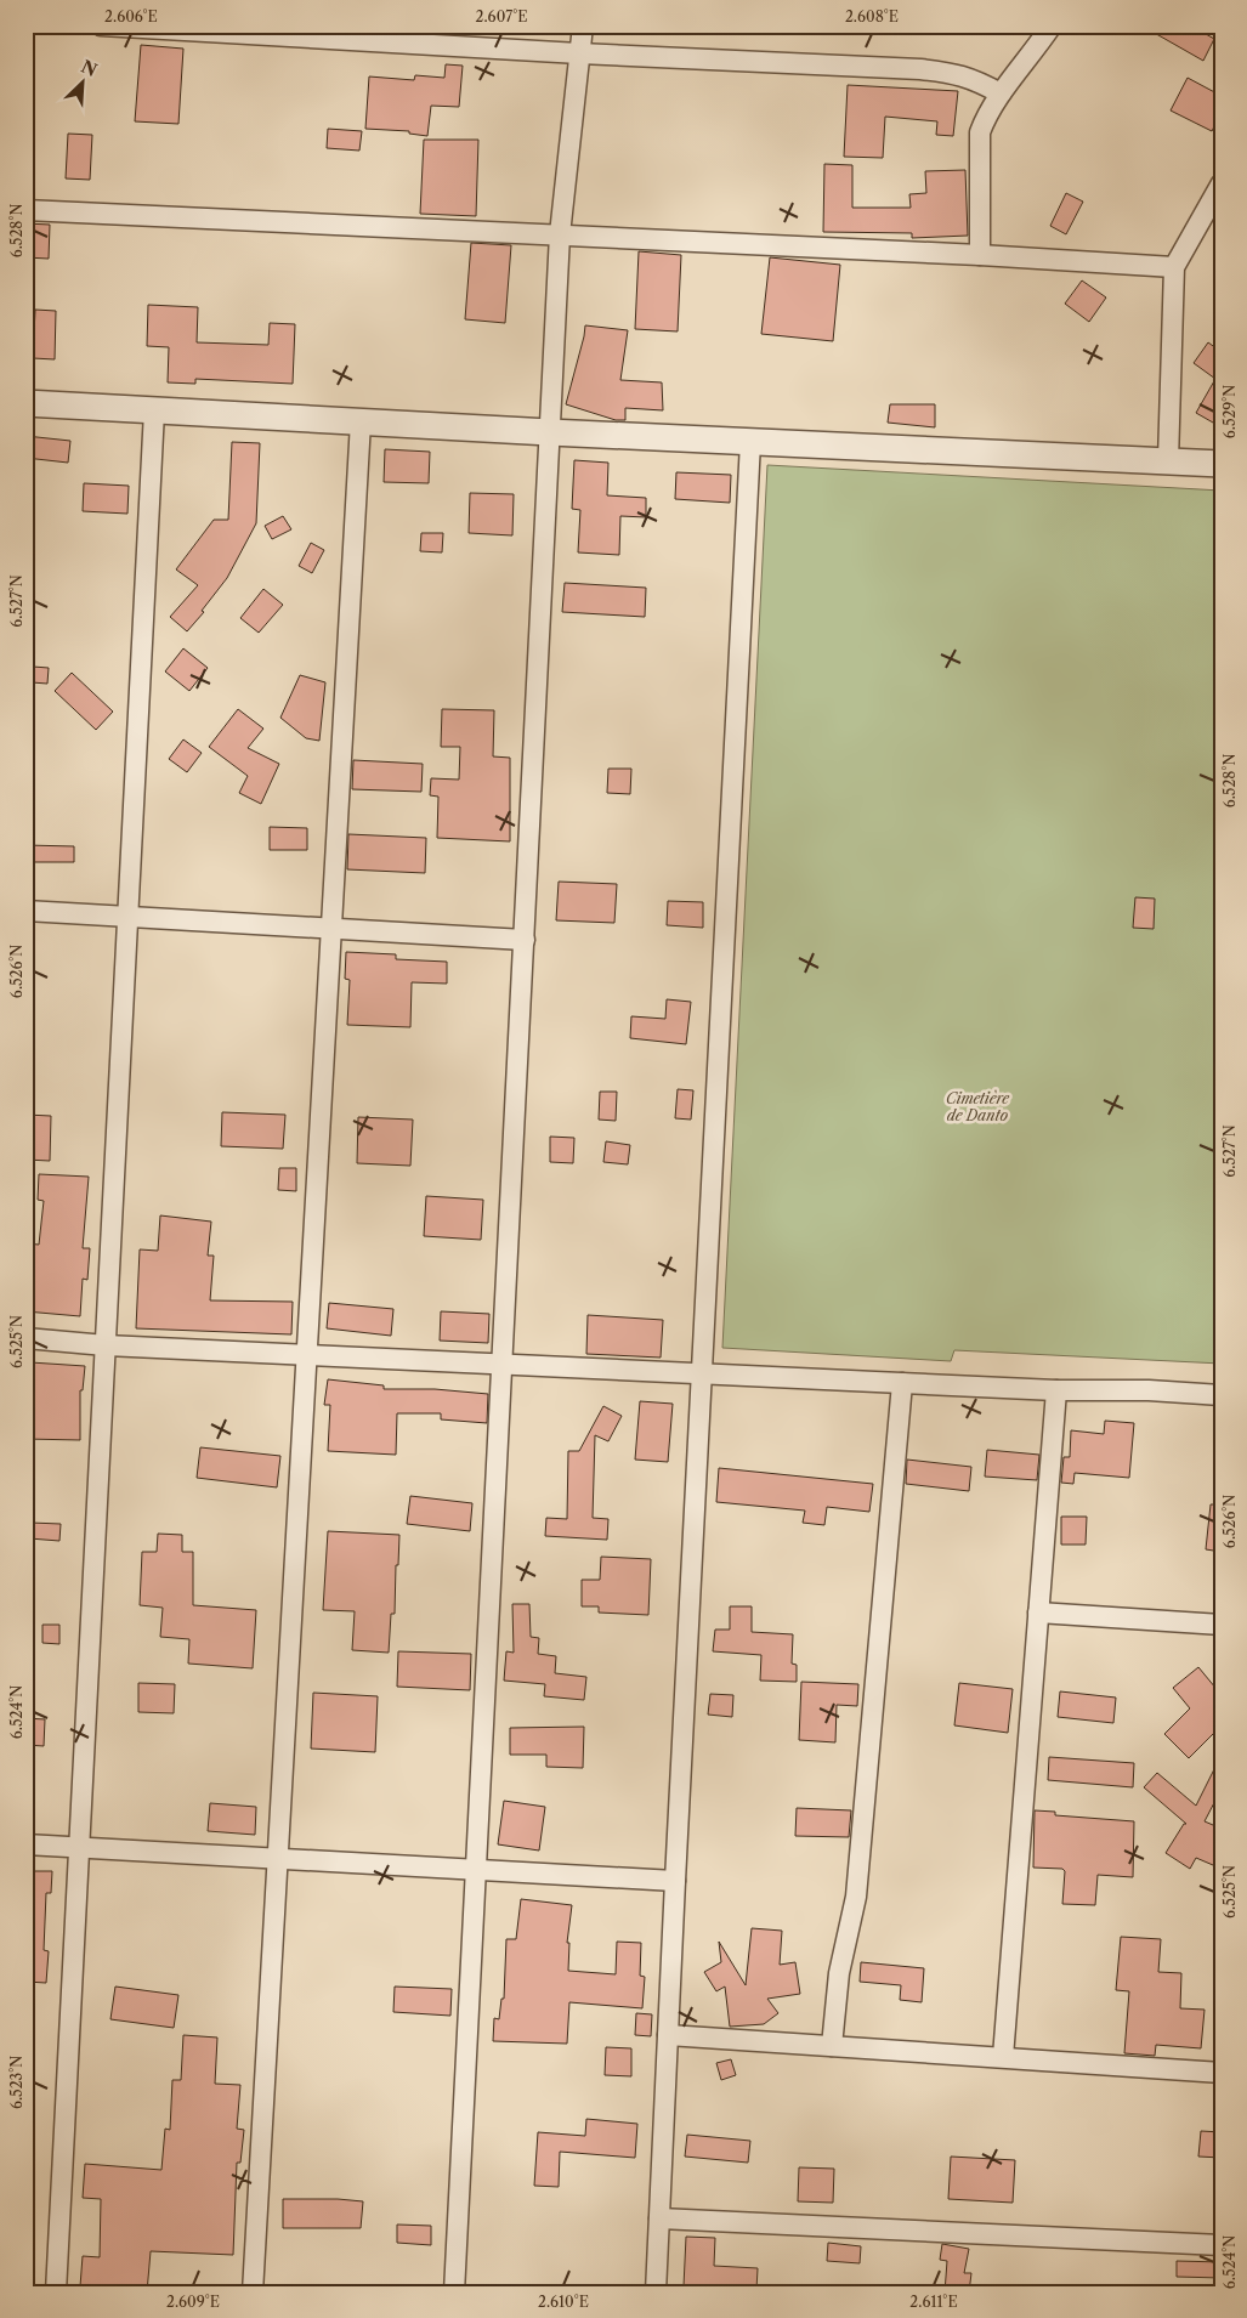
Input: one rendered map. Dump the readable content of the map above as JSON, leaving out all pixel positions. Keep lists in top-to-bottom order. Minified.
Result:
{"parks":["Cimetière de Danto"],"north":"top right","coordinates":["2.606°E","2.607°E","2.608°E","6.528°N","6.529°N","6.527°N","6.526°N","6.525°N","6.524°N","6.523°N","2.609°E","2.610°E","2.611°E"]}
